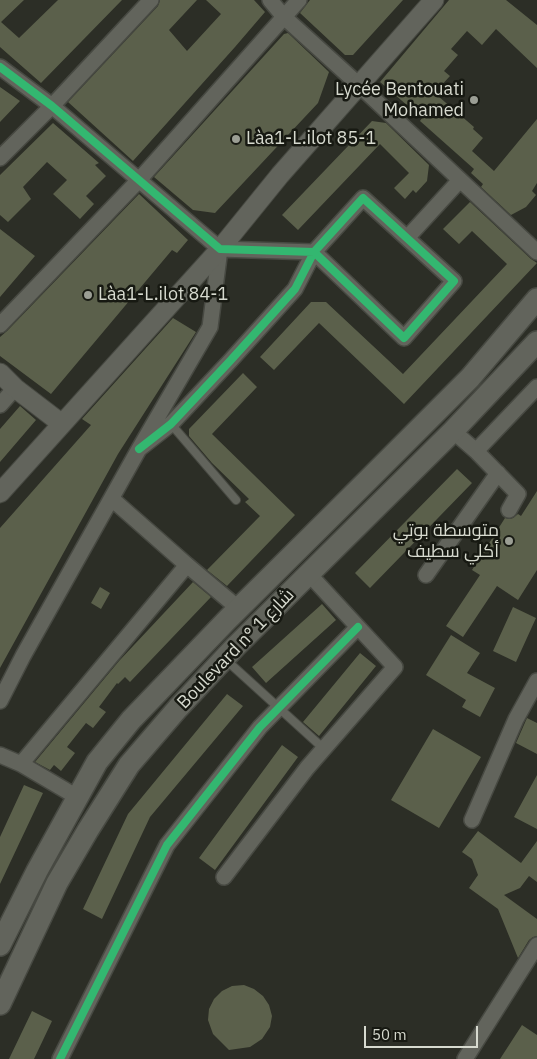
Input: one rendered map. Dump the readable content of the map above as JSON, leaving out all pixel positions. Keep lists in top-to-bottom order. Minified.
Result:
{"streets":{"main road":["Boulevard n° شارع 1"]},"places":["Lycée Bentouati Mohamed","Làa1-L.ilot 85-1","Làa1-L.ilot 84-1","متوسطة بوتي أكلي سطيف"],"scale_bar":"50 m"}
